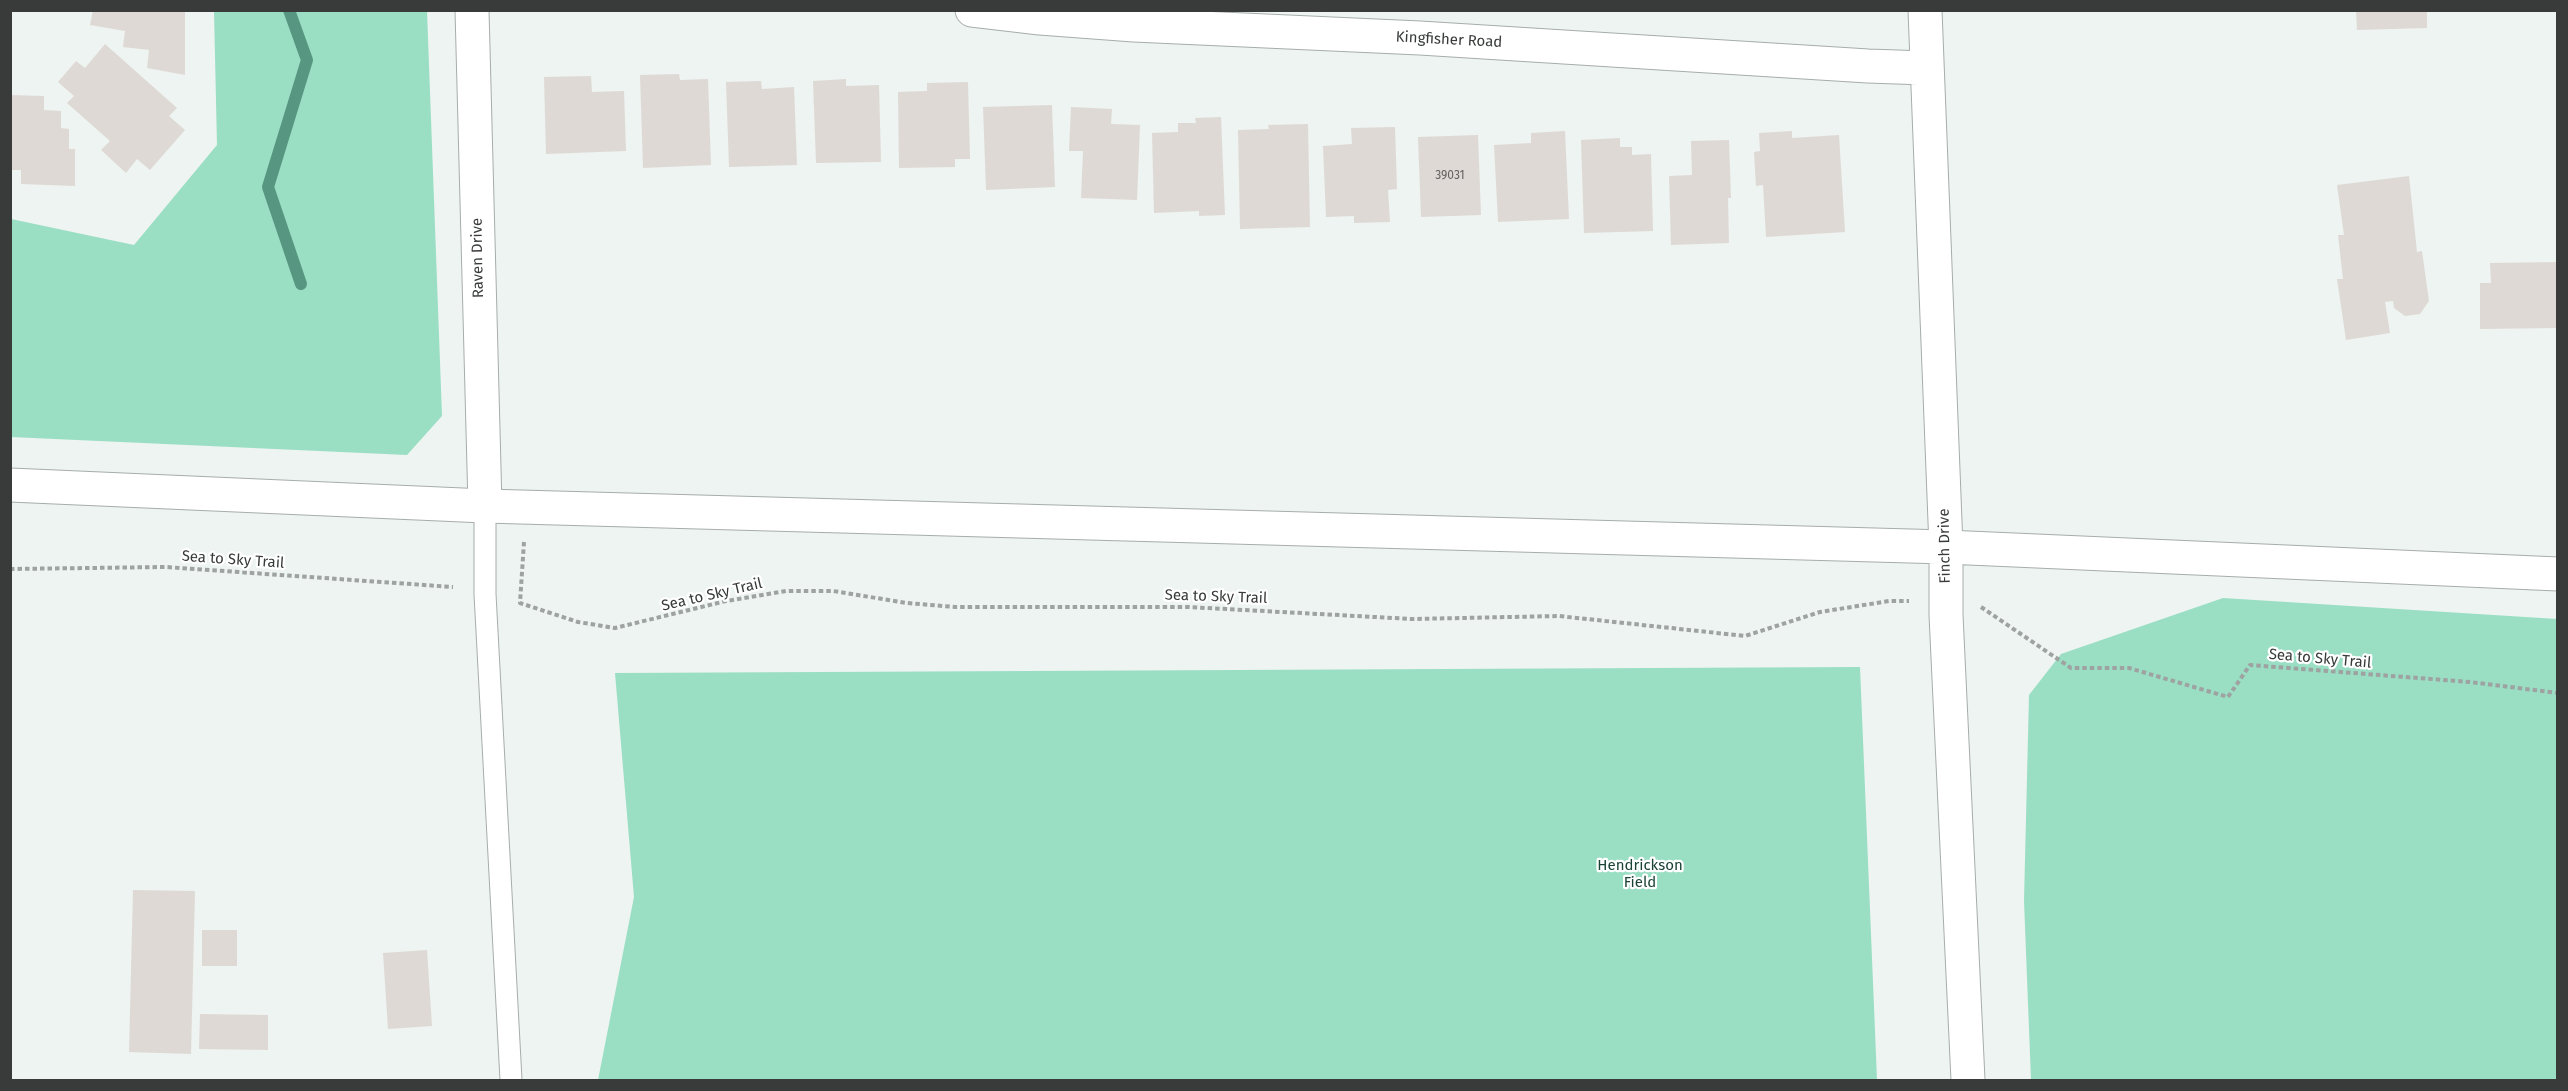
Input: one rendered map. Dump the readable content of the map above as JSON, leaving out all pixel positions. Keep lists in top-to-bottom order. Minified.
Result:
{"streets":{"street":["Kingfisher Road","Raven Drive","Finch Drive"],"path":["Sea to Sky Trail"]},"crossings":[["Kingfisher Road","Finch Drive"]],"parks":["Hendrickson Field"],"house_numbers":["39031"]}
